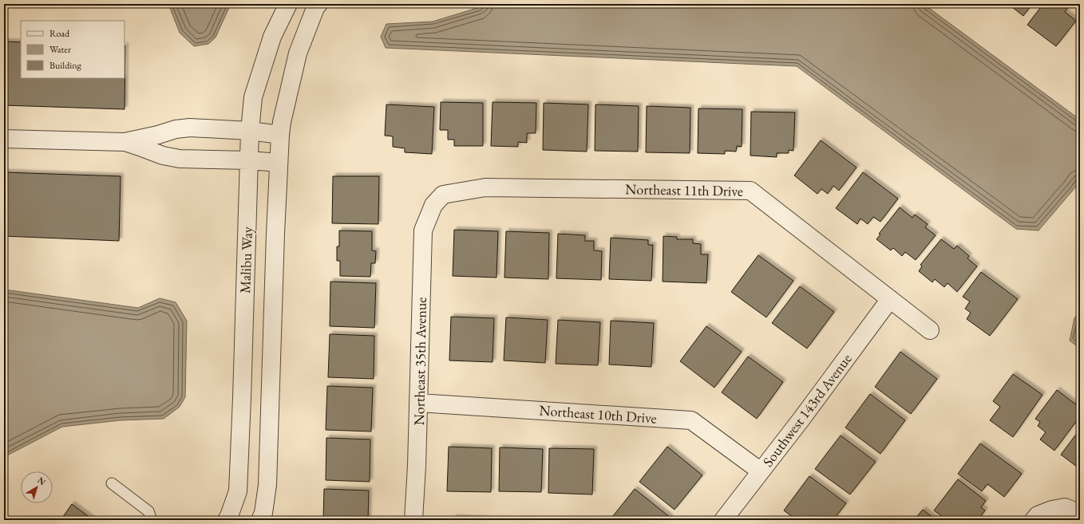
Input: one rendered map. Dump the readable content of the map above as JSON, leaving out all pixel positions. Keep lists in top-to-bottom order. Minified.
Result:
{"streets":{"street":["Northeast 11th Drive","Malibu Way","Northeast 35th Avenue","Southwest 143rd Avenue","Northeast 10th Drive"]},"crossings":[["Northeast 11th Drive","Northeast 35th Avenue"],["Northeast 11th Drive","Southwest 143rd Avenue"],["Northeast 35th Avenue","Northeast 10th Drive"],["Southwest 143rd Avenue","Northeast 10th Drive"]],"legend":["Road","Water","Building"],"north":"top right"}
